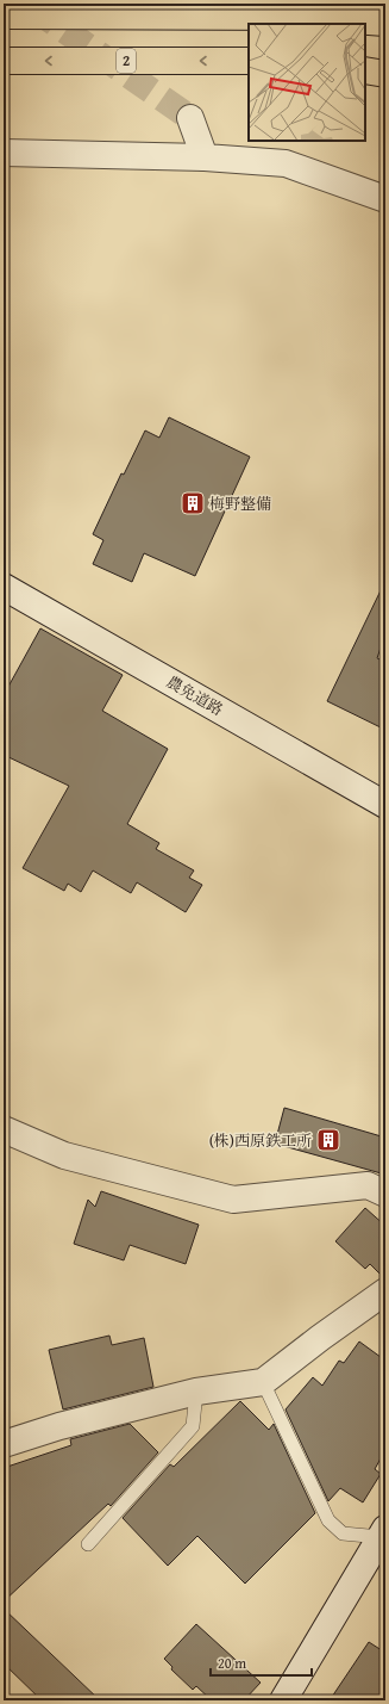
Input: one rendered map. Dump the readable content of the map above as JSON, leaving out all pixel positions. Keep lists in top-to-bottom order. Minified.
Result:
{"streets":{"highway":["2"],"street":["農免道路"]},"places":{"building":["梅野整備","(株)西原鉄工所"]},"scale_bar":"20 m"}
